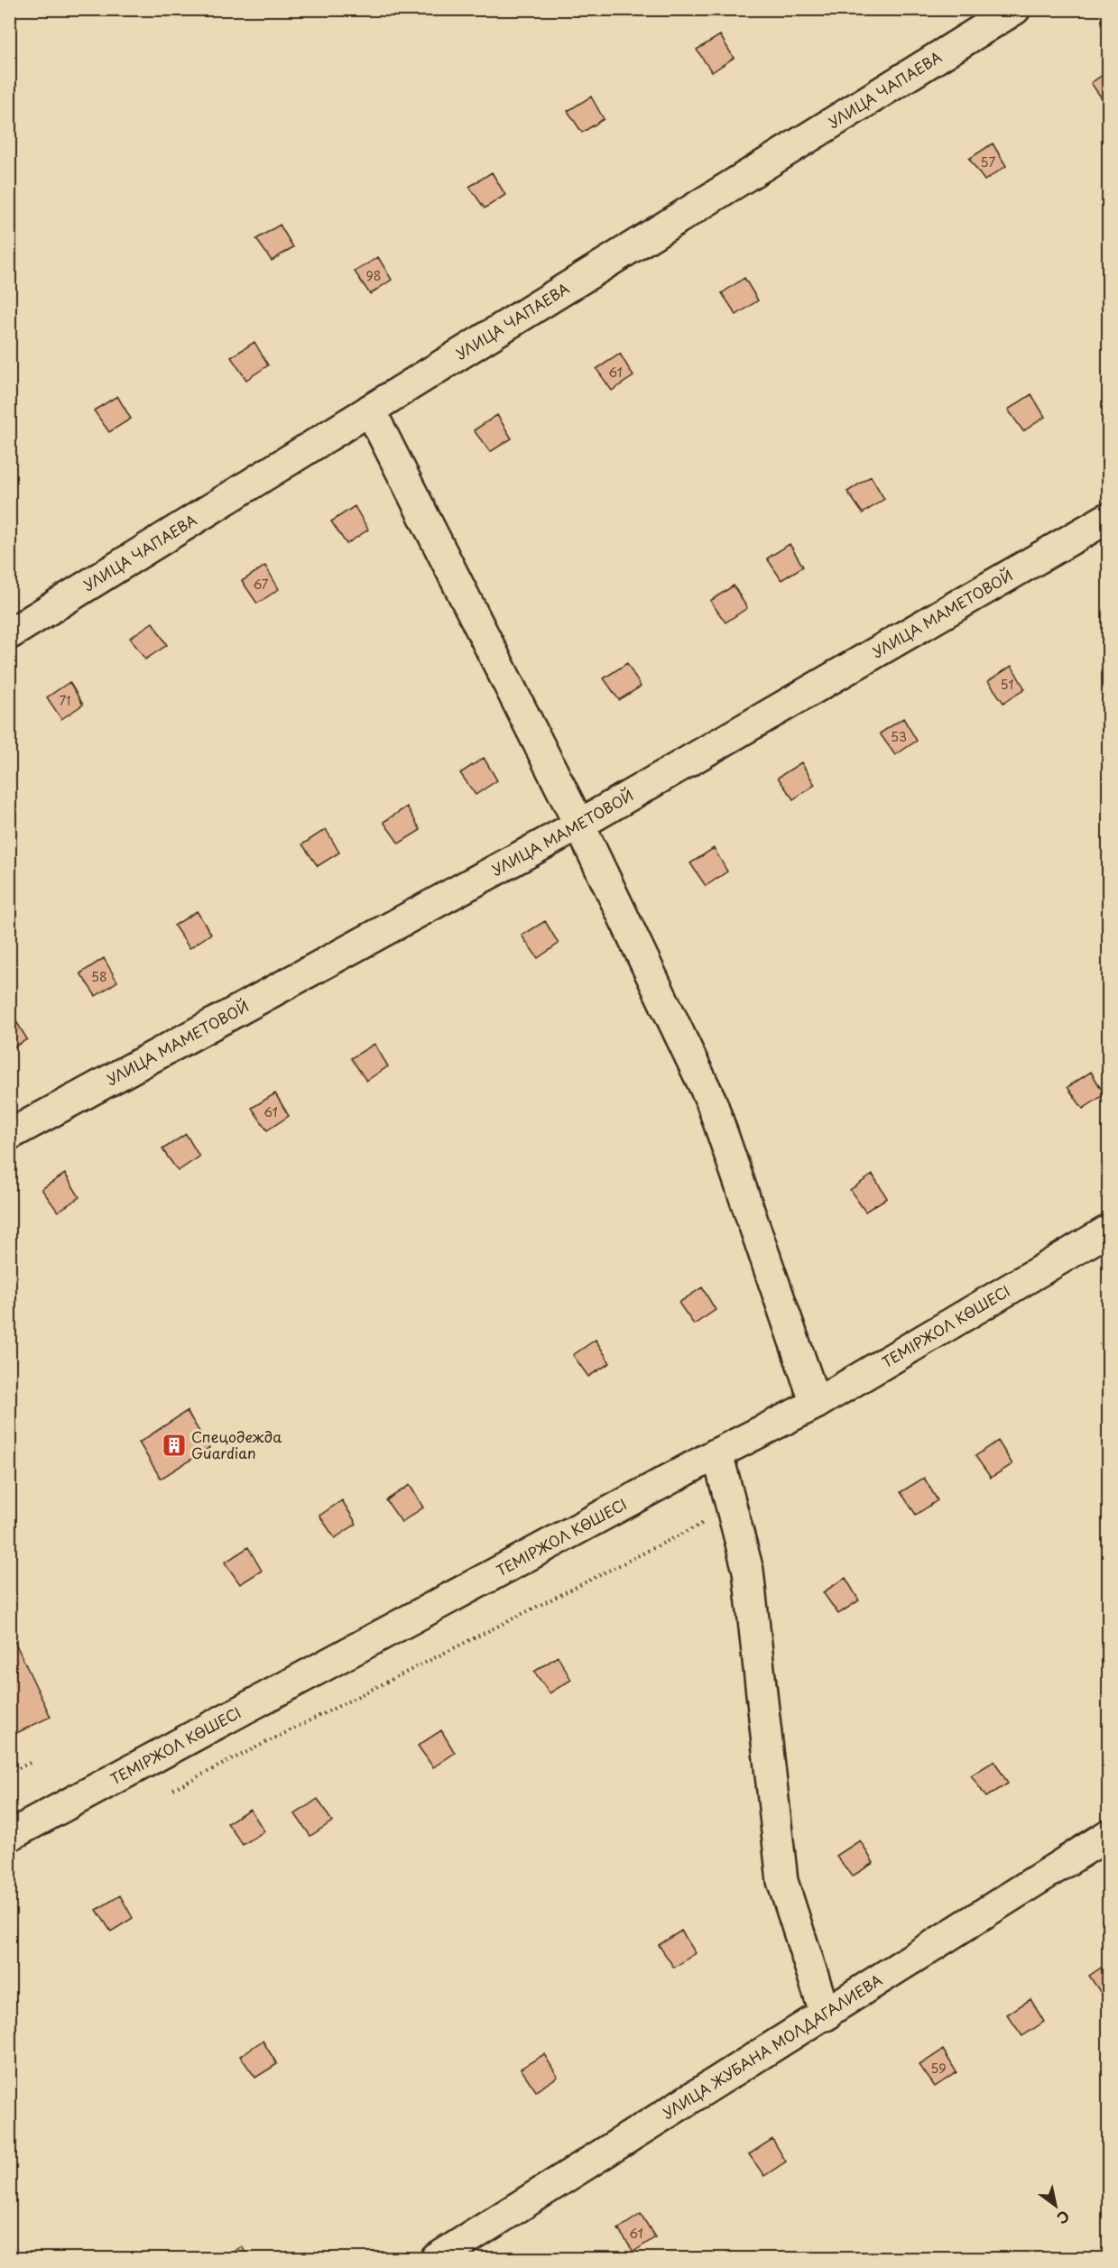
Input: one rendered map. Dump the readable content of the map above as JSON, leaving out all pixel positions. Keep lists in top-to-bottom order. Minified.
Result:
{"streets":{"street":["УЛИЦА ЧАПАЕВА","УЛИЦА МАМЕТОВОЙ","ТЕМІРЖОЛ КӨШЕСІ","УЛИЦА ЖУБАНА МОЛДАГАЛИЕВА"]},"places":{"building":["Спецодежда Guardian"]},"house_numbers":["57","98","61","67","51","71","53","58","61","59","61"],"north":"bottom right"}
